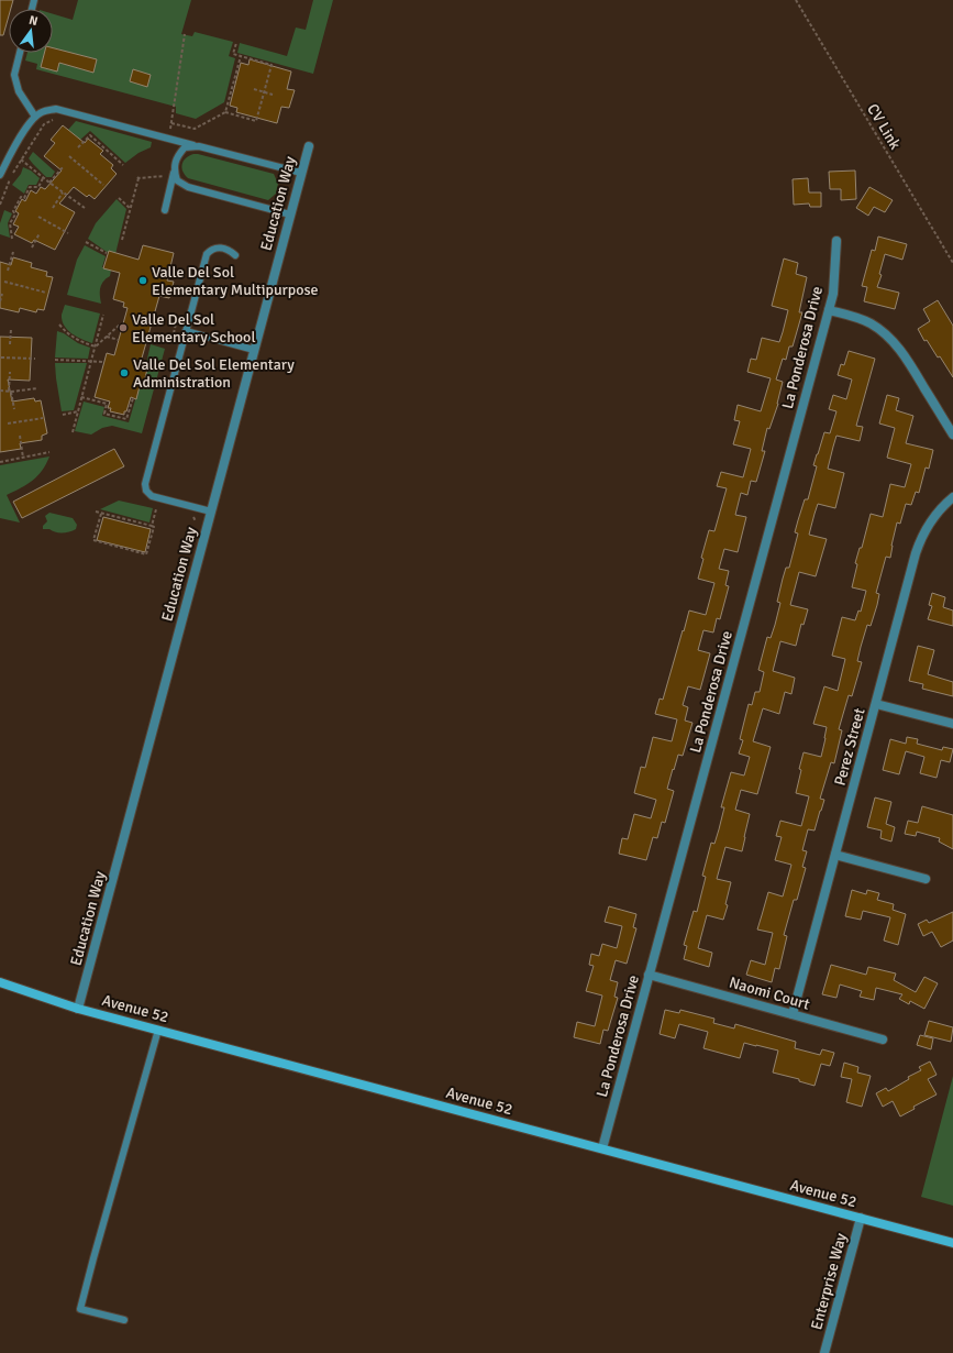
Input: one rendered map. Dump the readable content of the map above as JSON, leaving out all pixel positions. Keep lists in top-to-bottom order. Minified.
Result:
{"streets":{"main road":["Avenue 52"],"street":["Education Way","La Ponderosa Drive","Perez Street","Naomi Court","Enterprise Way"],"path":["CV Link"]},"crossings":[["Education Way","Avenue 52"],["La Ponderosa Drive","Naomi Court"],["La Ponderosa Drive","Avenue 52"],["Perez Street","Naomi Court"],["Avenue 52","Enterprise Way"]],"places":["Valle Del Sol Elementary Multipurpose","Valle Del Sol Elementary School","Valle Del Sol Elementary Administration"],"north":"top"}
